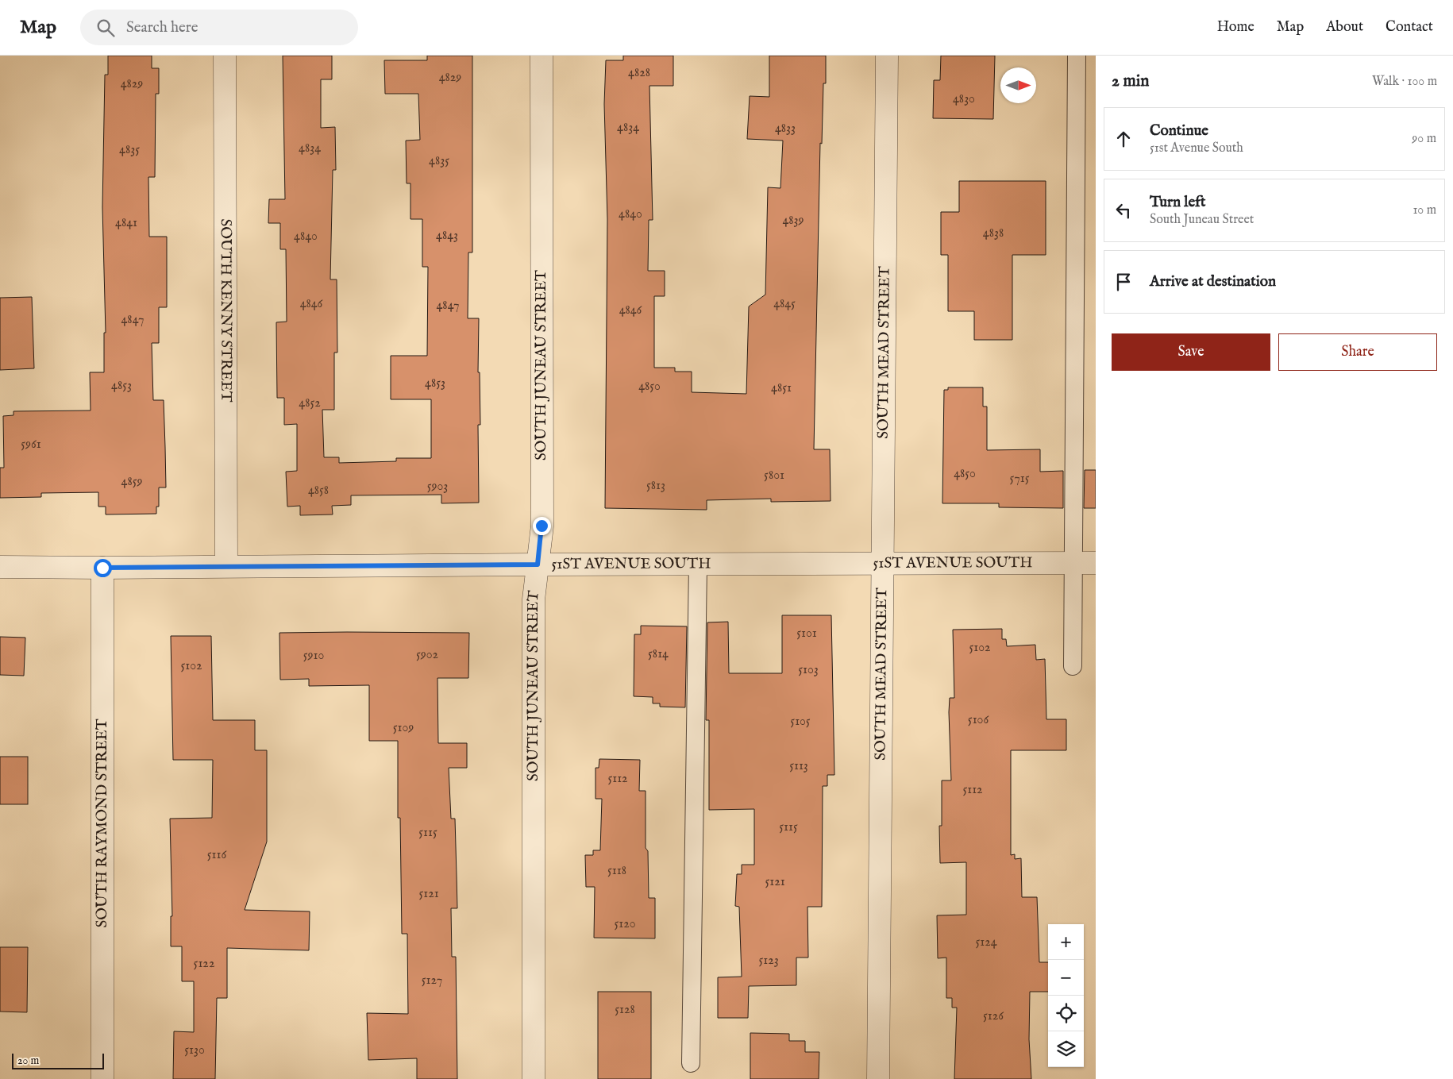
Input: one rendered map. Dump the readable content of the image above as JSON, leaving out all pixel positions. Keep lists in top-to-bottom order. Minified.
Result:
{"streets":{"street":["SOUTH KENNY STREET","SOUTH MEAD STREET","SOUTH JUNEAU STREET","51ST AVENUE SOUTH","SOUTH RAYMOND STREET"]},"crossings":[["SOUTH KENNY STREET","51ST AVENUE SOUTH"],["SOUTH MEAD STREET","51ST AVENUE SOUTH"],["SOUTH JUNEAU STREET","51ST AVENUE SOUTH"],["51ST AVENUE SOUTH","SOUTH RAYMOND STREET"]],"house_numbers":["4828","4829","4829","4830","4834","4833","4834","4835","4835","4840","4839","4841","4838","4843","4840","4846","4845","4847","4846","4847","4853","4853","4850","4851","4852","5961","4850","5801","5715","4859","5813","5903","4858","5101","5102","5814","5902","5910","5102","5103","5106","5105","5109","5113","5112","5112","5115","5115","5116","5118","5121","5121","5120","5124","5123","5122","5127","5128","5126","5130"],"scale_bar":"20 m","north":"right","page":{"header":"Map","search":"Search here","nav":["Home","Map","About","Contact"],"heading":["2 min","Walk · 100 m"],"list":[["Continue","51st Avenue South","90 m"],["Turn left","South Juneau Street","10 m"],"Arrive at destination"],"buttons":["Save","Share"],"map_buttons":["+","−"],"scale":"20 m"}}
